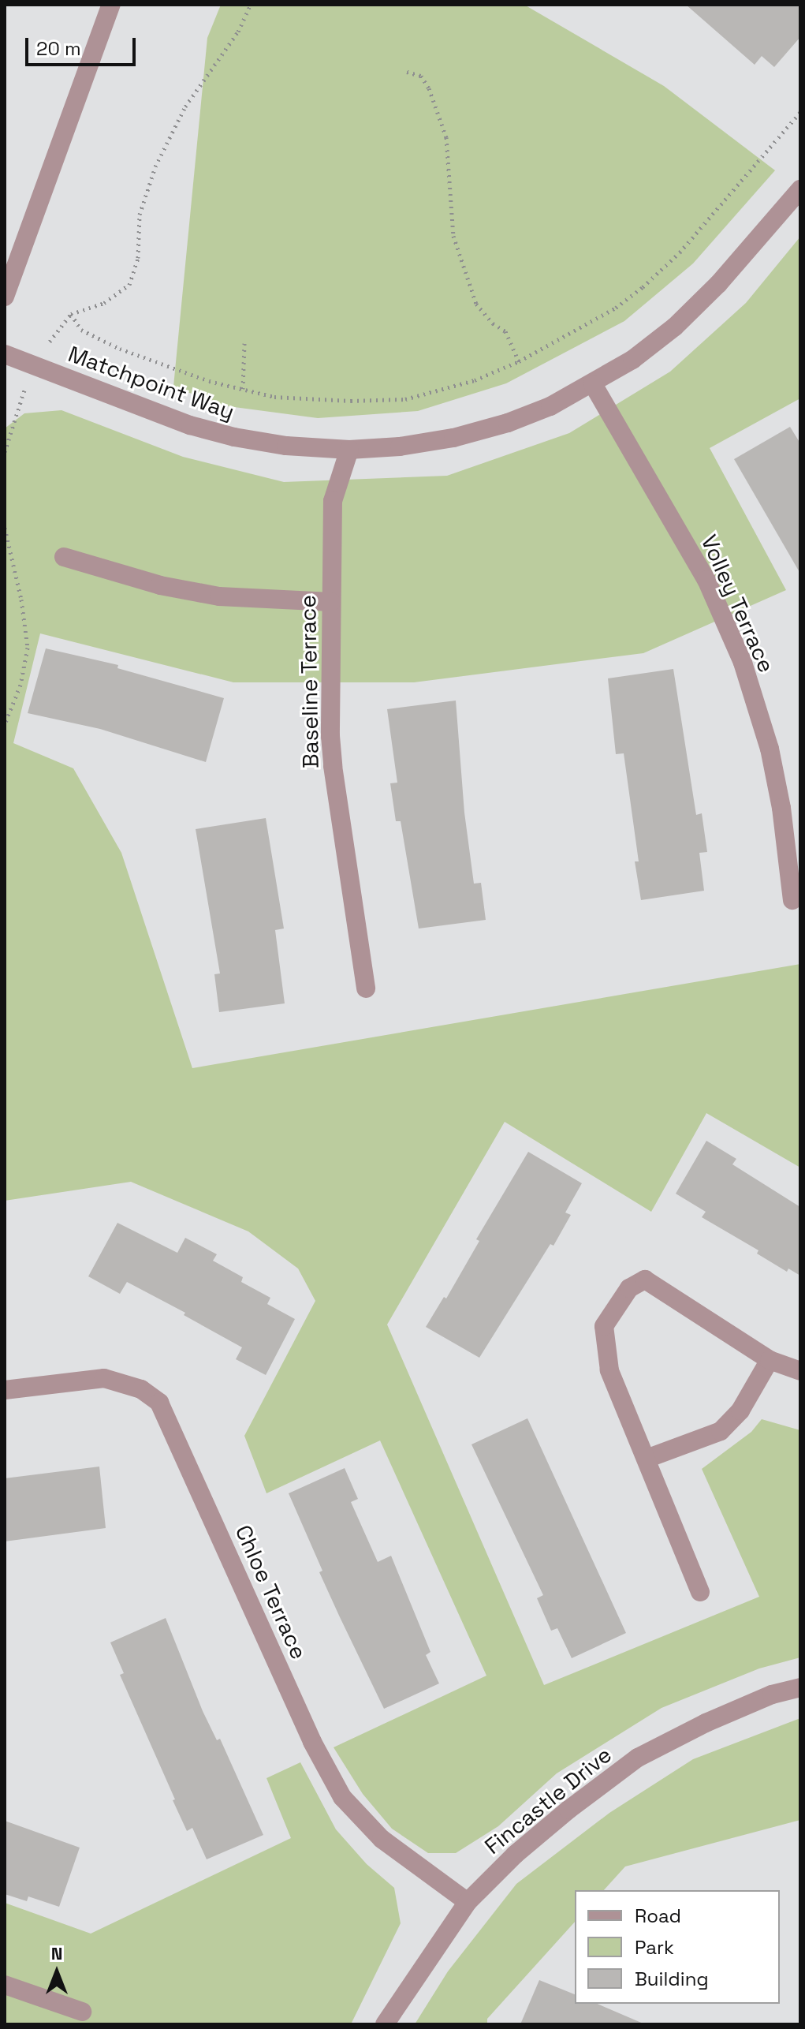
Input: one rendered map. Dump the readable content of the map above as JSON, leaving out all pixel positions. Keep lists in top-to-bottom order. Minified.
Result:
{"streets":{"street":["Matchpoint Way","Volley Terrace","Baseline Terrace","Chloe Terrace","Fincastle Drive"]},"crossings":[["Matchpoint Way","Volley Terrace"],["Matchpoint Way","Baseline Terrace"],["Chloe Terrace","Fincastle Drive"]],"legend":["Road","Park","Building"],"scale_bar":"20 m","north":"top"}
